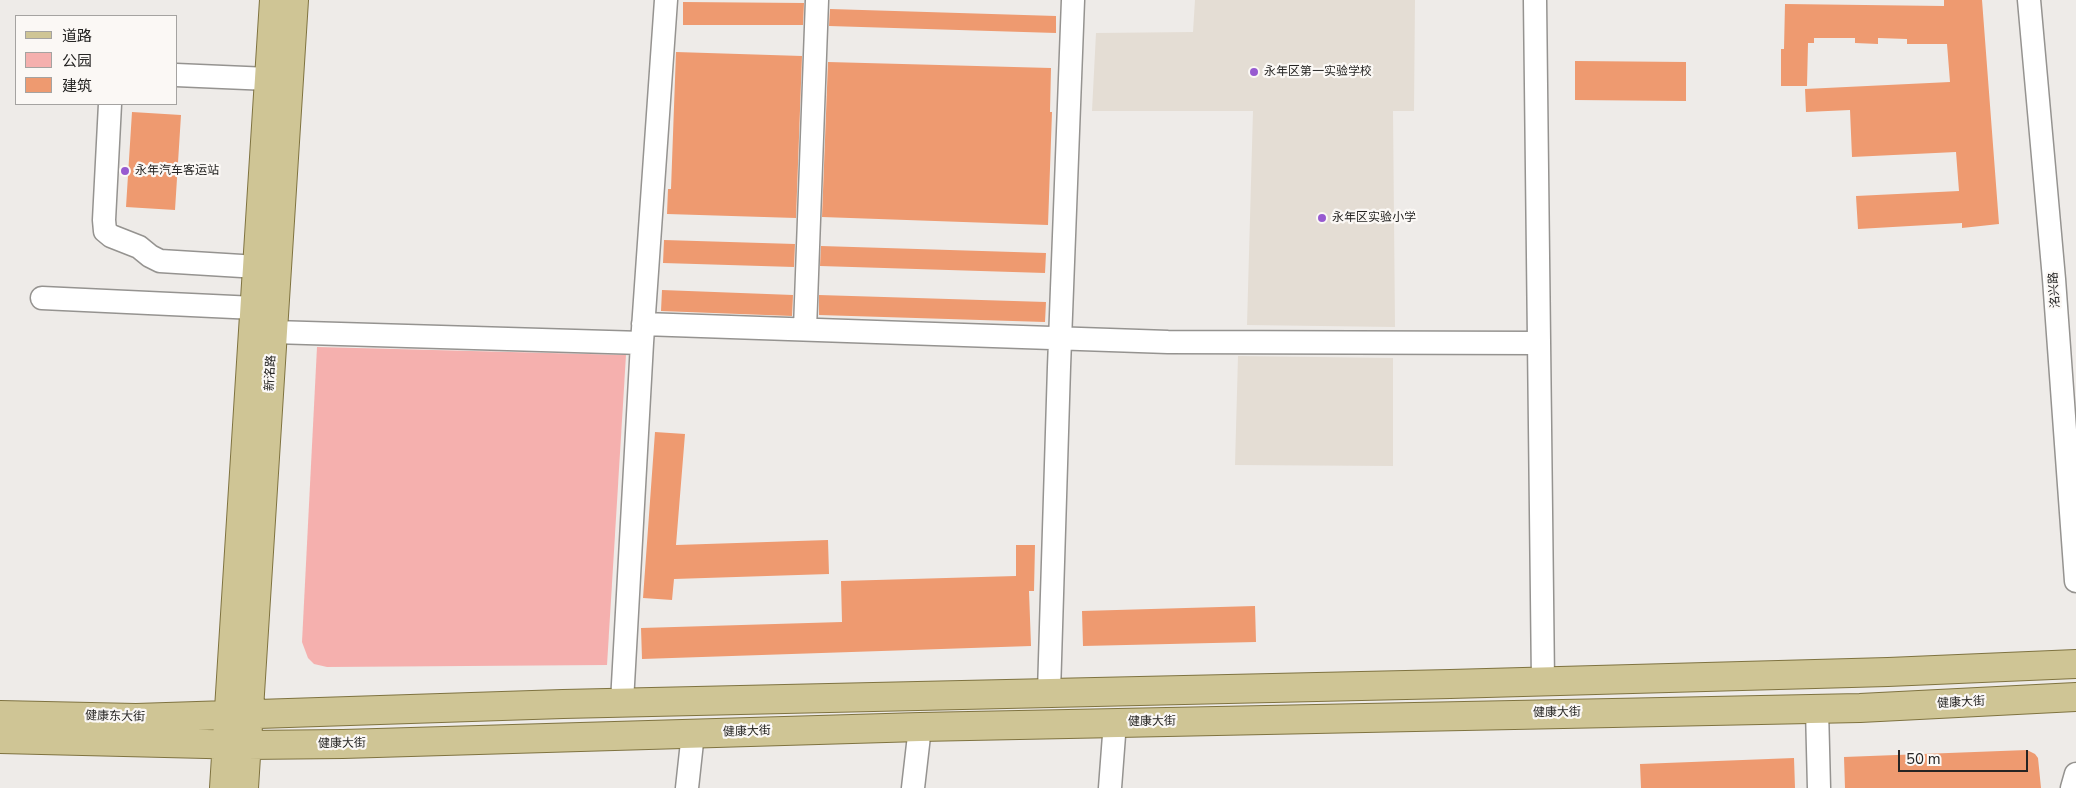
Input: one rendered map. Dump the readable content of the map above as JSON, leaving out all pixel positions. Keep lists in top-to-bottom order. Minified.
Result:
{"streets":{"main road":["新洺路","健康大街","健康东大街"],"street":["洺兴路"]},"crossings":[["新洺路","健康大街"],["新洺路","健康东大街"],["健康大街","健康东大街"]],"places":["永年区第一实验学校","永年汽车客运站","永年区实验小学"],"legend":["道路","公园","建筑"],"scale_bar":"50 m"}
